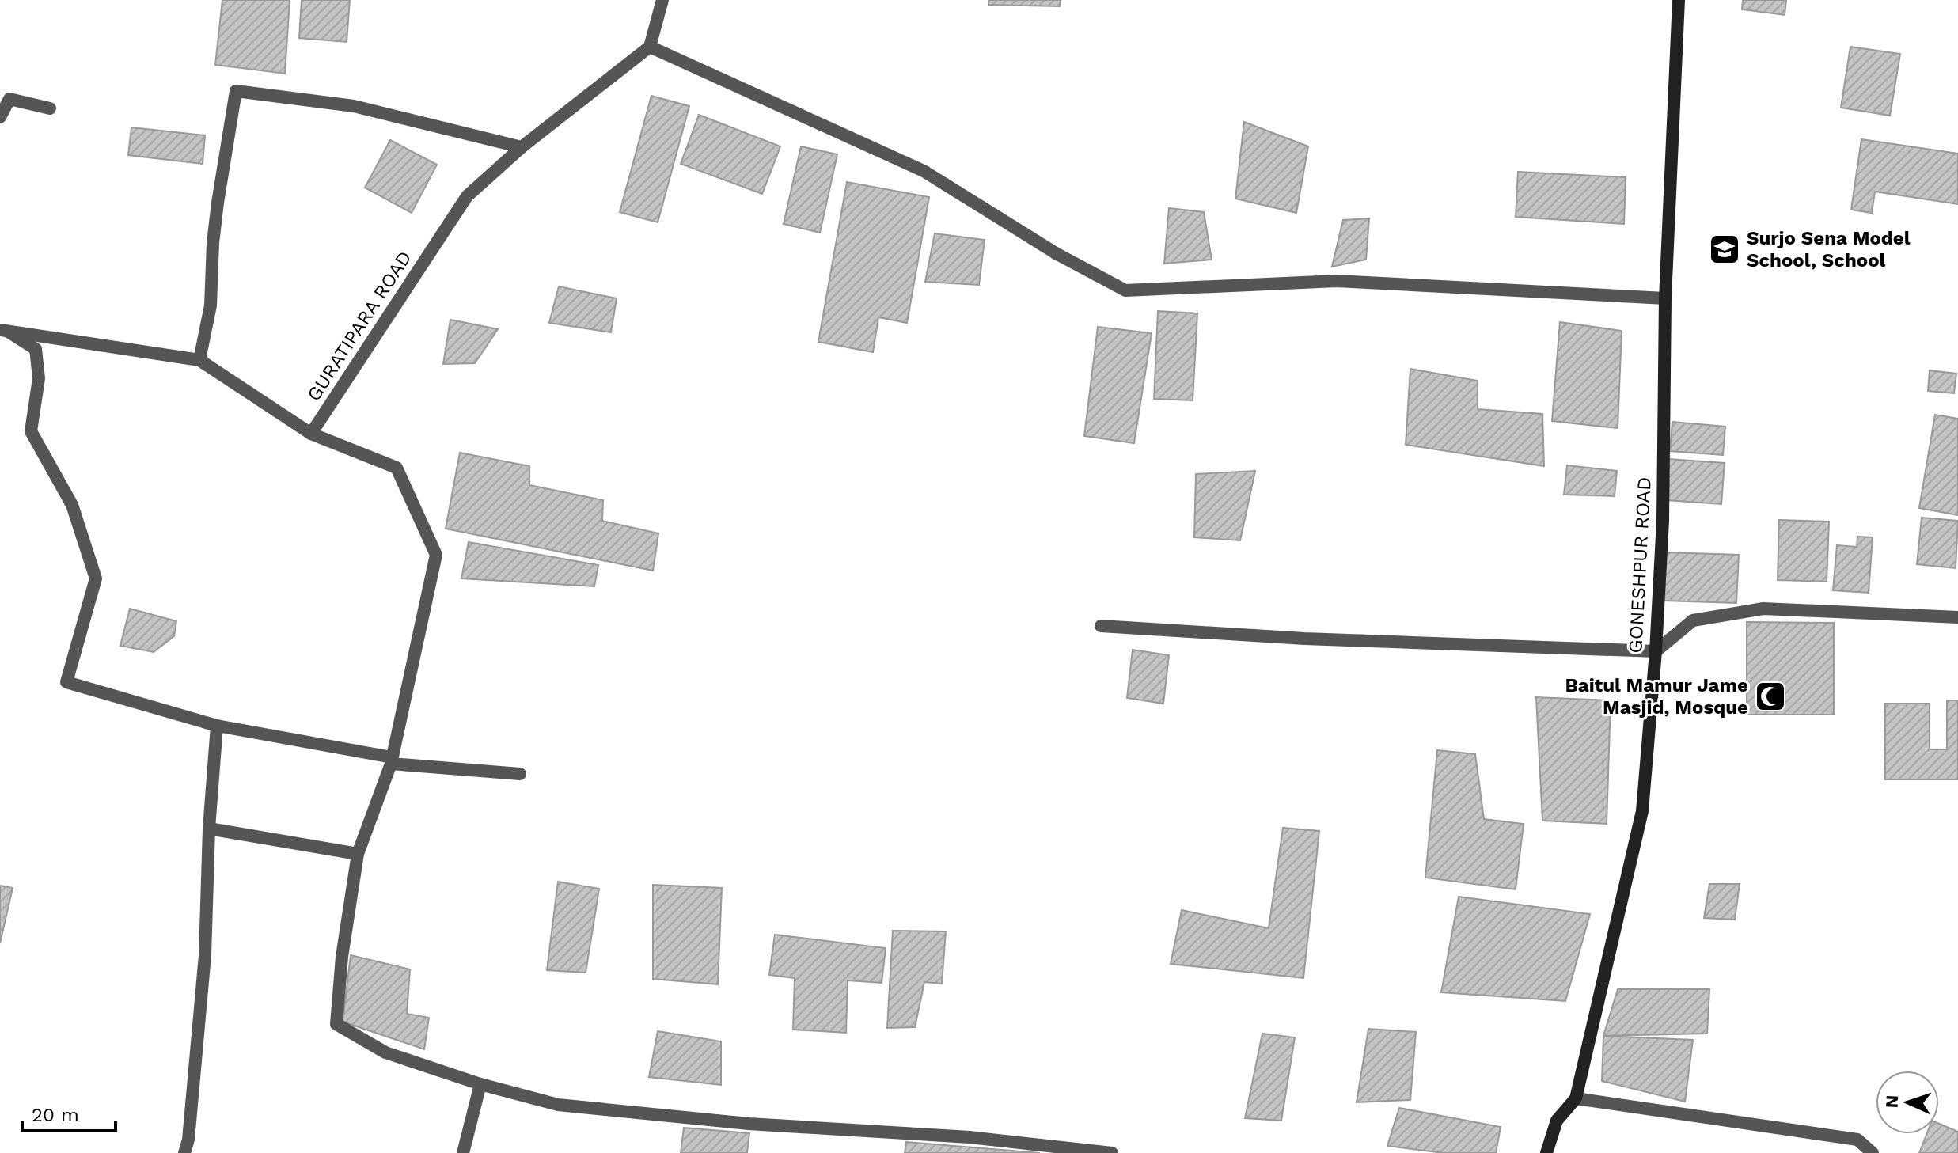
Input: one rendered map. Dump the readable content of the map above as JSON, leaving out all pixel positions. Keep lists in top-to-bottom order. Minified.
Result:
{"streets":{"street":["GURATIPARA ROAD","GONESHPUR ROAD"]},"places":{"school or university":["Surjo Sena Model School, School"],"mosque":["Baitul Mamur Jame Masjid, Mosque"]},"scale_bar":"20 m","north":"left"}
